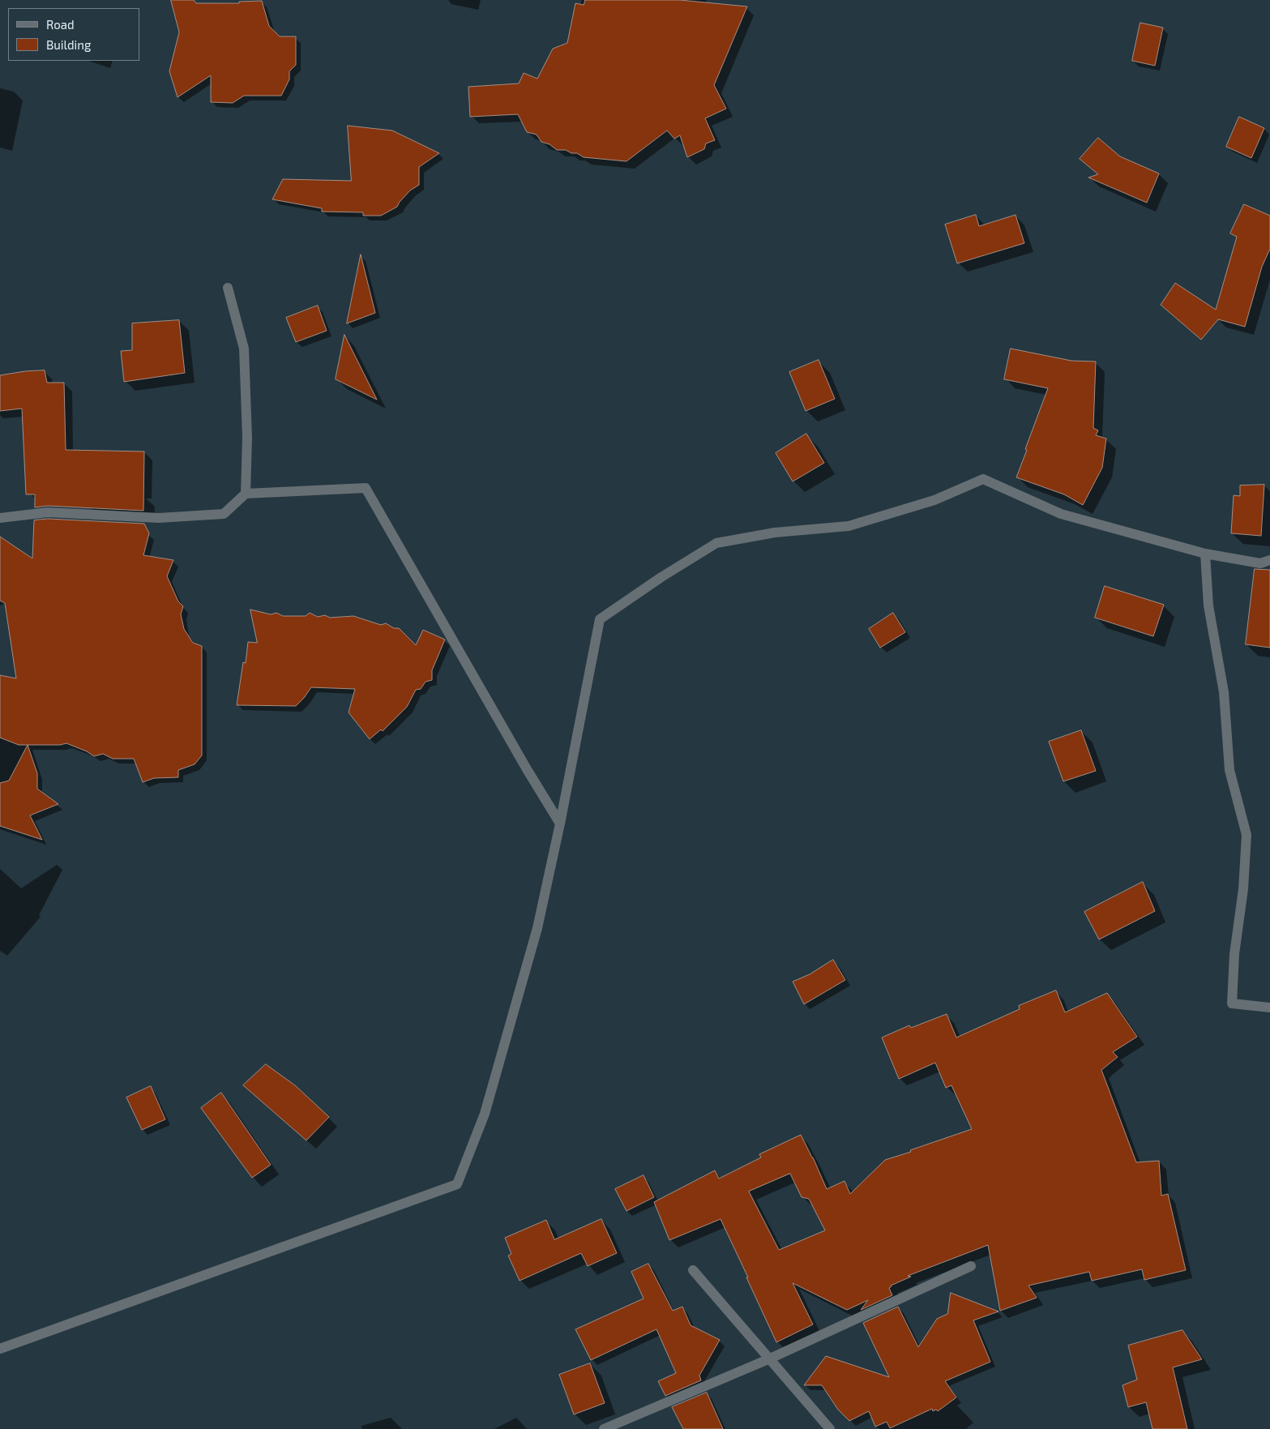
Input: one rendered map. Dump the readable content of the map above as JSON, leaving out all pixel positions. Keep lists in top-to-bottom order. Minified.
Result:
{"legend":["Road","Building"]}
